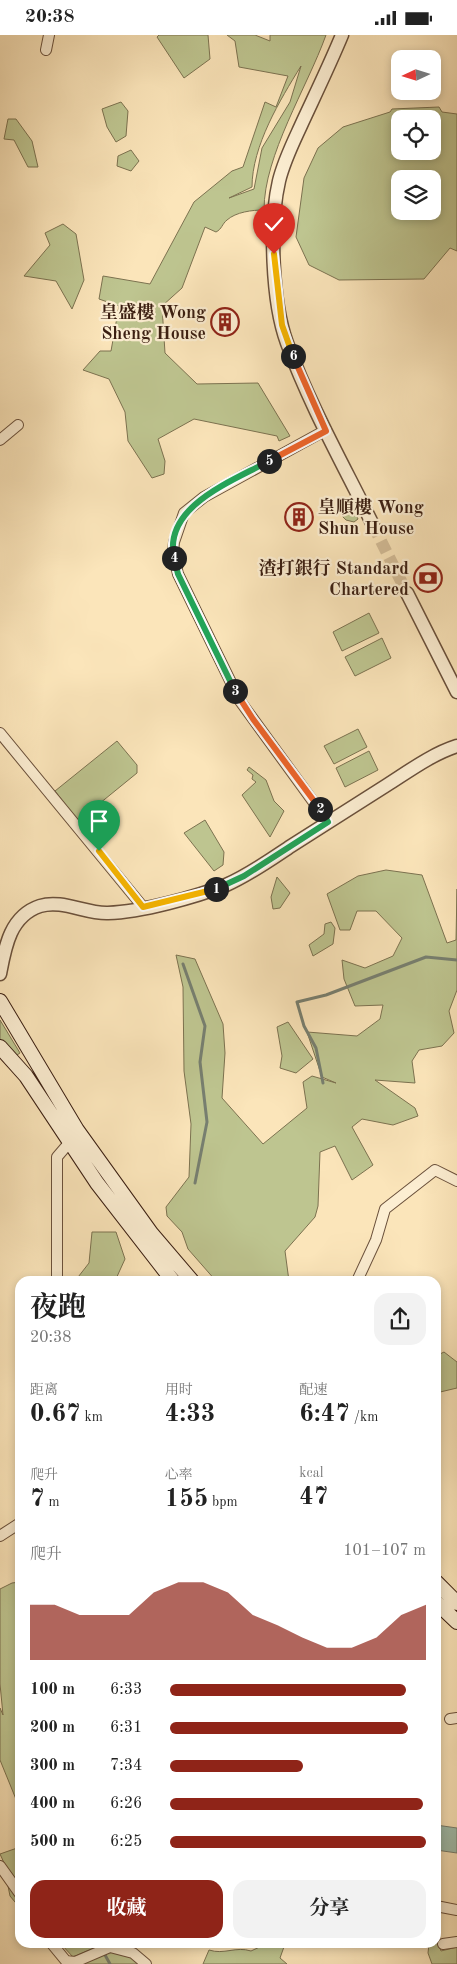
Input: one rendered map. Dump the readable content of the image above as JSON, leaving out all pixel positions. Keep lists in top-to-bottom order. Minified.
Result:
{"places":{"building":["皇盛樓 Wong Sheng House","皇順樓 Wong Shun House"],"bank":["渣打銀行 Standard Chartered"]},"north":"left","page":{"status":"20:38","pins":["6","5","4","3","2","1"],"heading":["夜跑","20:38"],"stats":[["距离","0.67 km"],["用时","4:33"],["配速","6:47 /km"],["爬升","7 m"],["心率","155 bpm"],["kcal","47"]],"chart":["爬升","101–107 m"],"list":[{"name":"100 m","note":"6:33"},{"name":"200 m","note":"6:31"},{"name":"300 m","note":"7:34"},{"name":"400 m","note":"6:26"},{"name":"500 m","note":"6:25"}],"buttons":["收藏","分享"]}}
